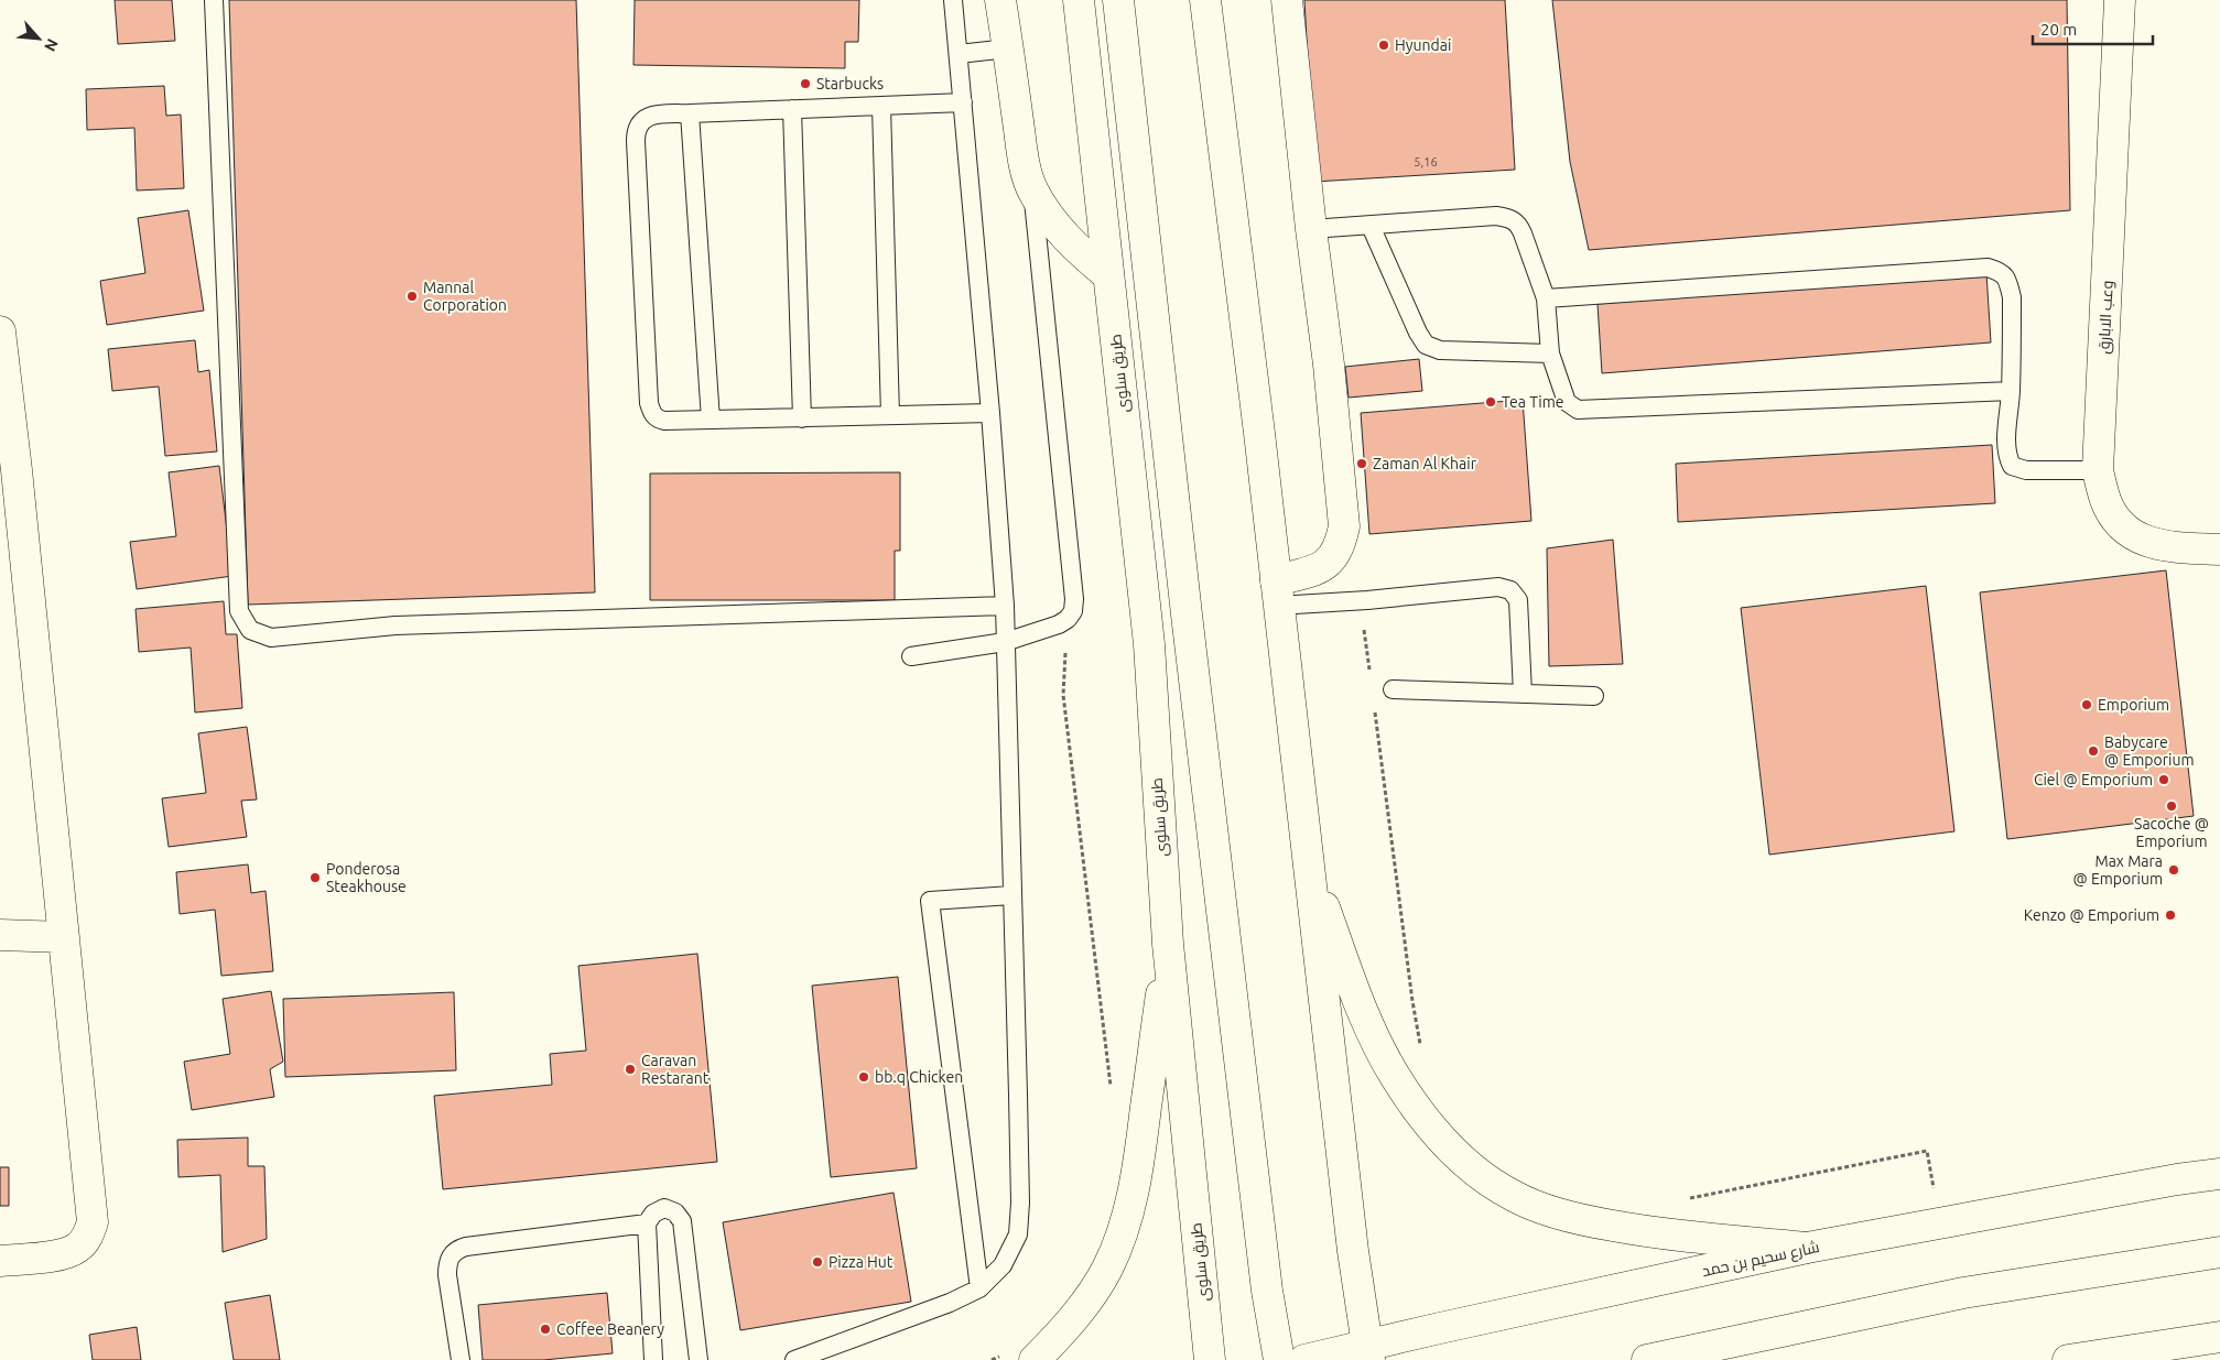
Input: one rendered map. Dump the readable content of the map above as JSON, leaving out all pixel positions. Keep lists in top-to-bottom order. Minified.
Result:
{"streets":{"main road":["وعب الابارق","طريق سلوى","شارع سحيم بن حمد"]},"places":["Hyundai","Starbucks","Mannal Corporation","Tea Time","Zaman Al Khair","Emporium","Babycare @ Emporium","Ciel @ Emporium","Sacoche @ Emporium","Max Mara @ Emporium","Ponderosa Steakhouse","Kenzo @ Emporium","Caravan Restarant","bb.q Chicken","Pizza Hut","Coffee Beanery"],"house_numbers":["5,16"],"scale_bar":"20 m","north":"bottom right"}
